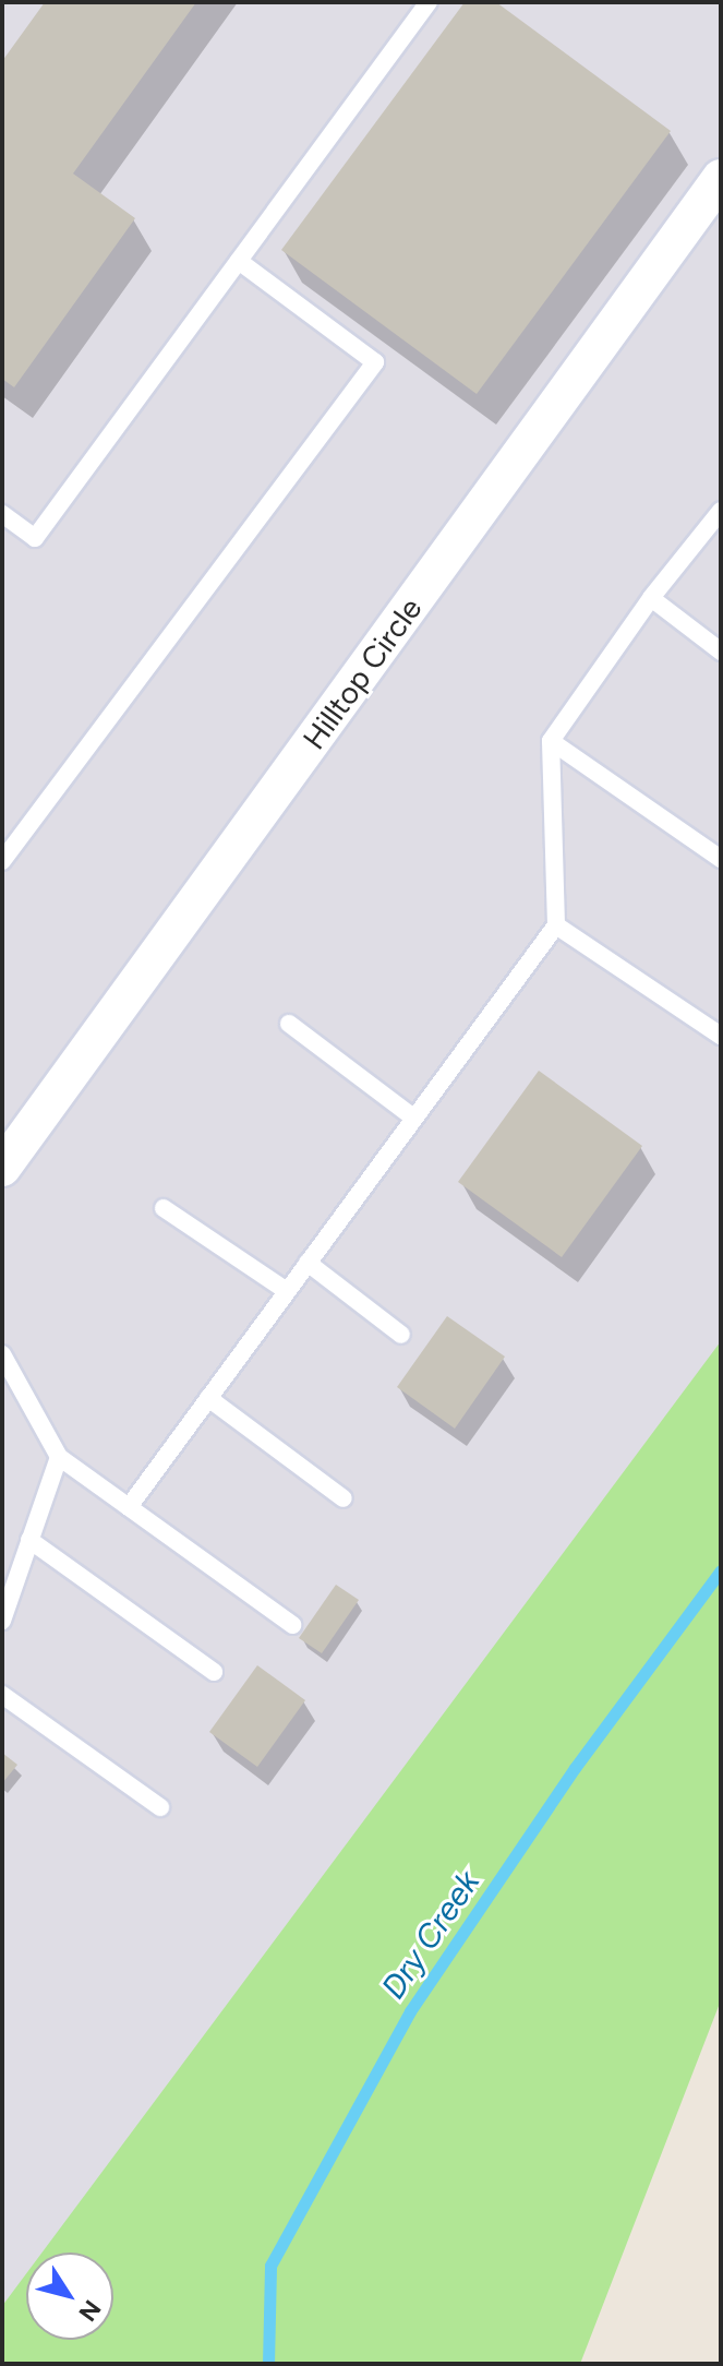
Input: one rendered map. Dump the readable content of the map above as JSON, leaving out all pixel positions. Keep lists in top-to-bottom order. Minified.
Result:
{"streets":{"street":["Hilltop Circle"]},"water":["Dry Creek"],"north":"bottom right"}
